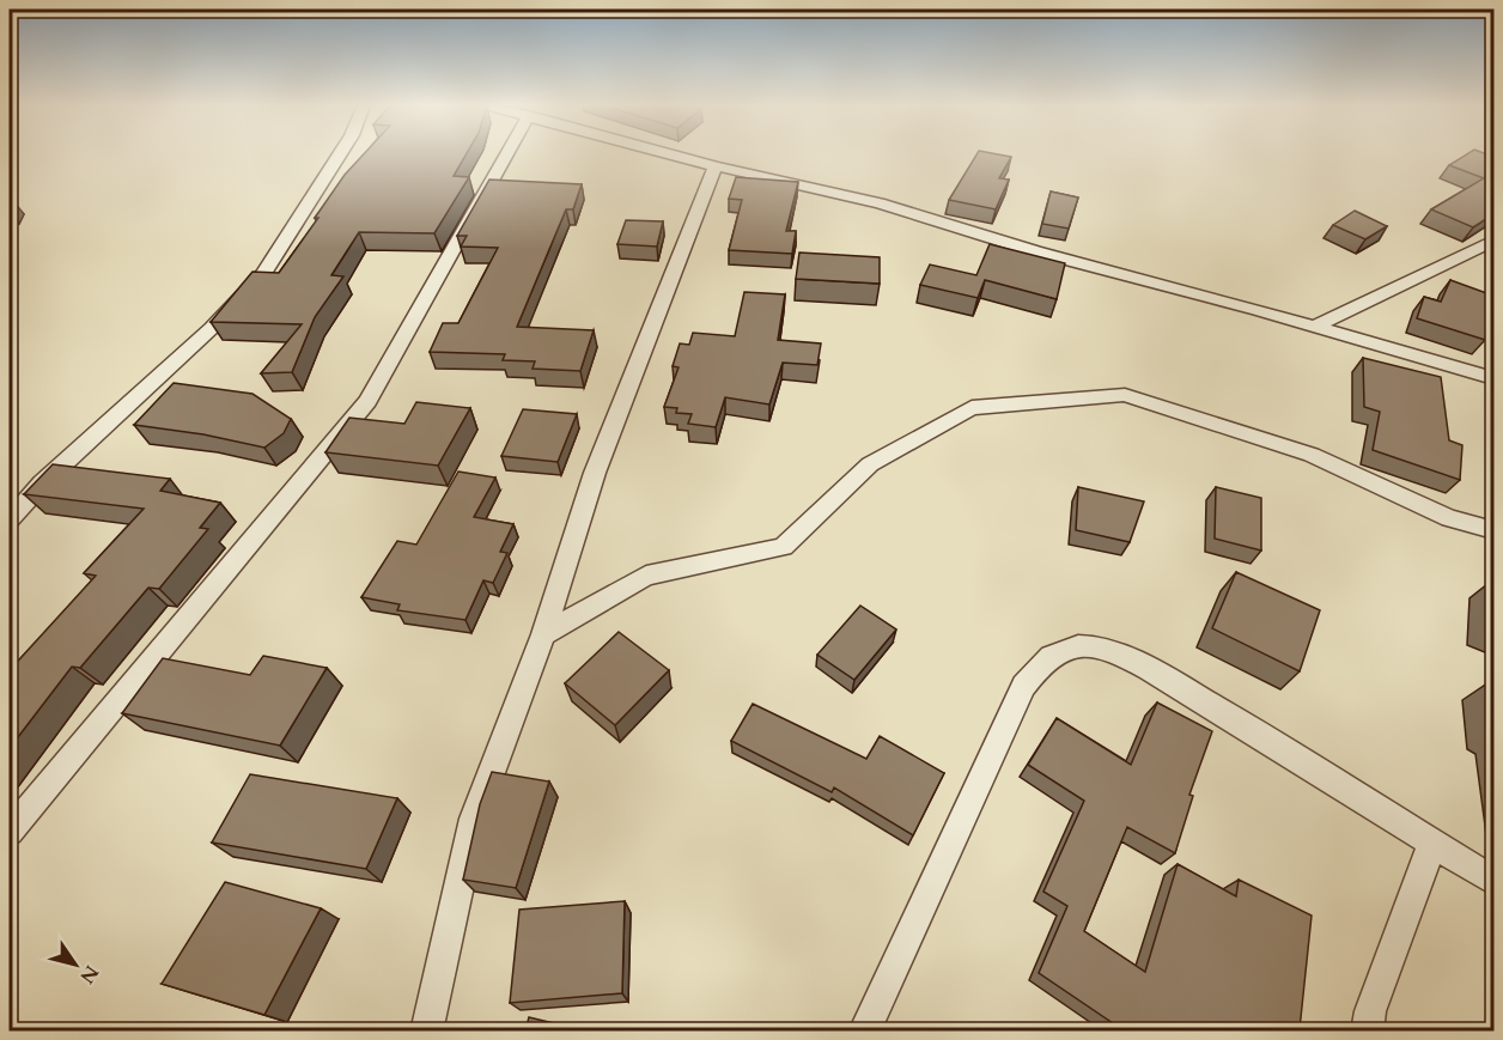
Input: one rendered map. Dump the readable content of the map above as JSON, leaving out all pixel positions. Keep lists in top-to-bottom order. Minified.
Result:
{"north":"bottom right"}
